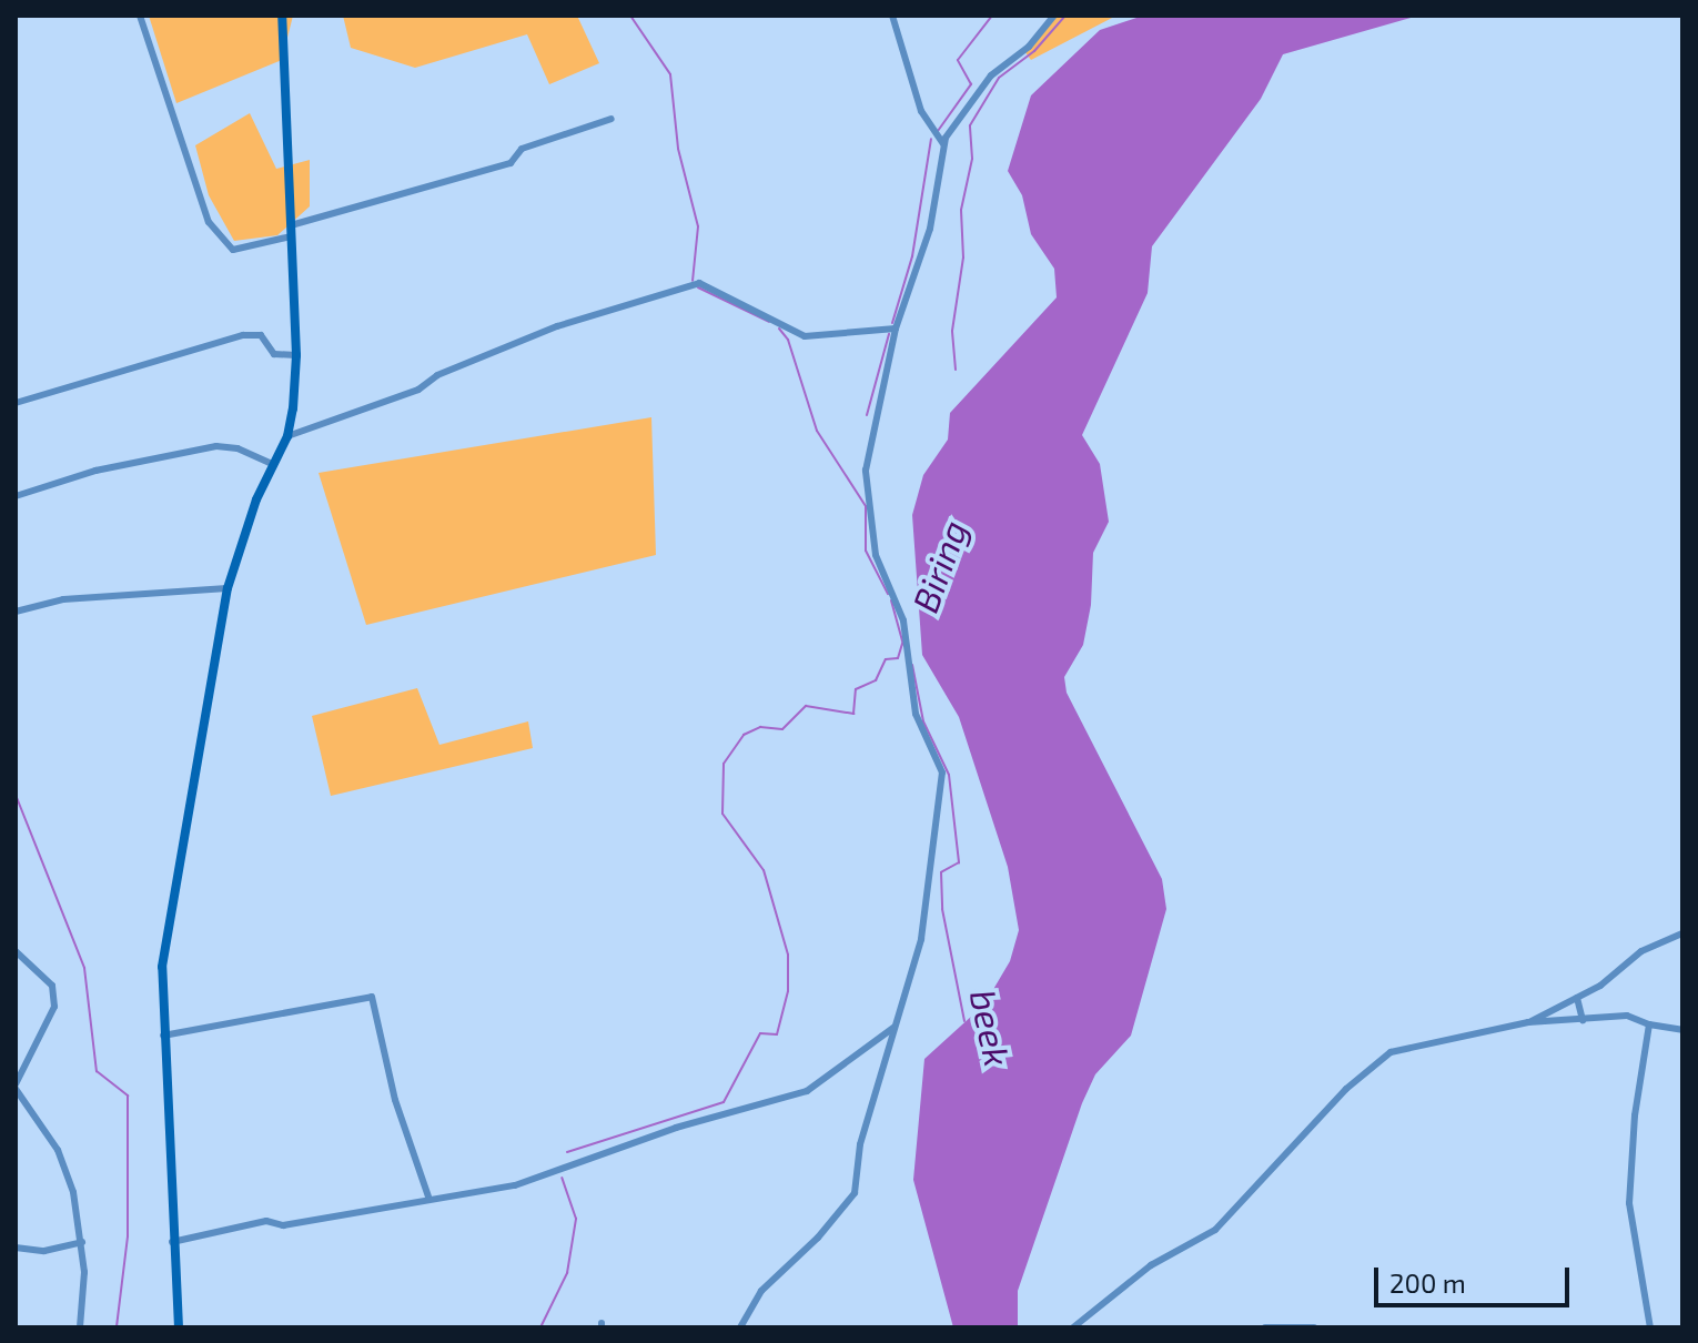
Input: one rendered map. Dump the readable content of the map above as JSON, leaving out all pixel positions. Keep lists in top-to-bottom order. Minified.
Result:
{"water":["Biring","beek"],"scale_bar":"200 m"}
